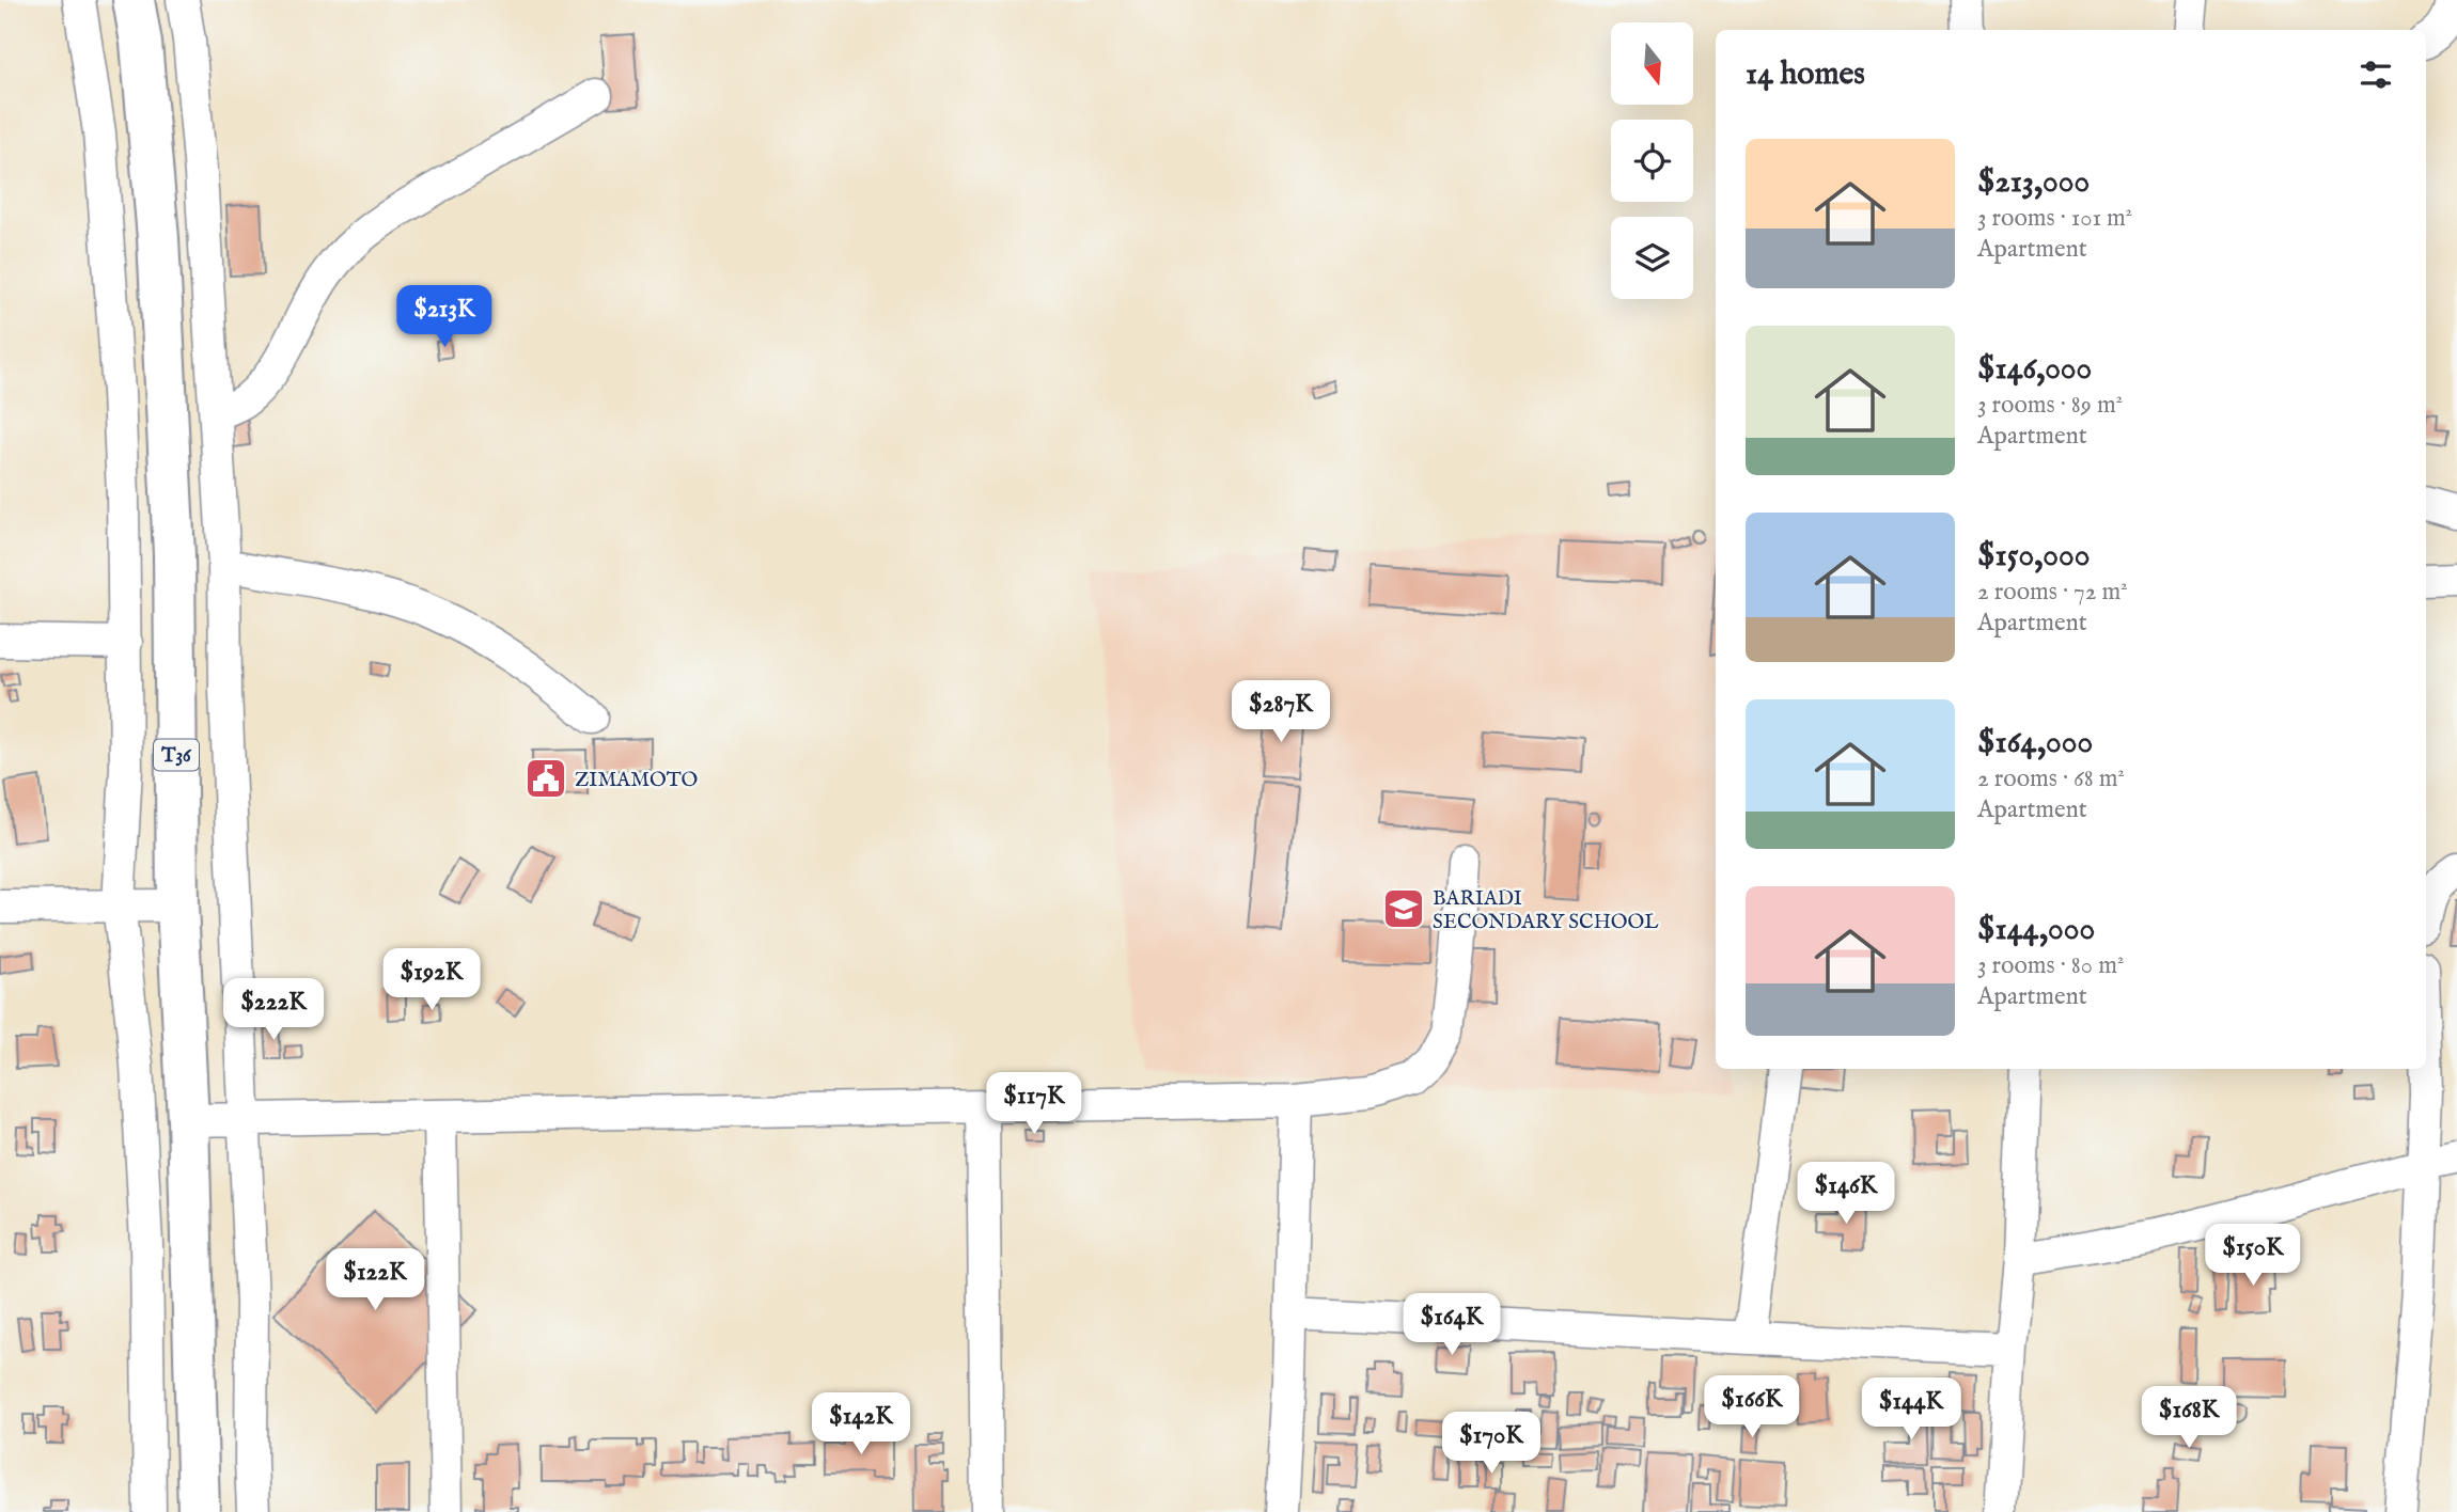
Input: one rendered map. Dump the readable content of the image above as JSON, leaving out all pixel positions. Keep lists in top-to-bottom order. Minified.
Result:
{"streets":{"highway":["T36"]},"places":{"public building":["ZIMAMOTO"],"school or university":["BARIADI SECONDARY SCHOOL"]},"north":"bottom","page":{"heading":"14 homes","list":[{"name":"$213,000","note":"3 rooms · 101 m² · Apartment"},{"name":"$146,000","note":"3 rooms · 89 m² · Apartment"},{"name":"$150,000","note":"2 rooms · 72 m² · Apartment"},{"name":"$164,000","note":"2 rooms · 68 m² · Apartment"},{"name":"$144,000","note":"3 rooms · 80 m² · Apartment"}],"price":["$213K","$287K","$192K","$222K","$117K","$146K","$150K","$122K","$164K","$166K","$144K","$168K","$142K","$170K"]}}
